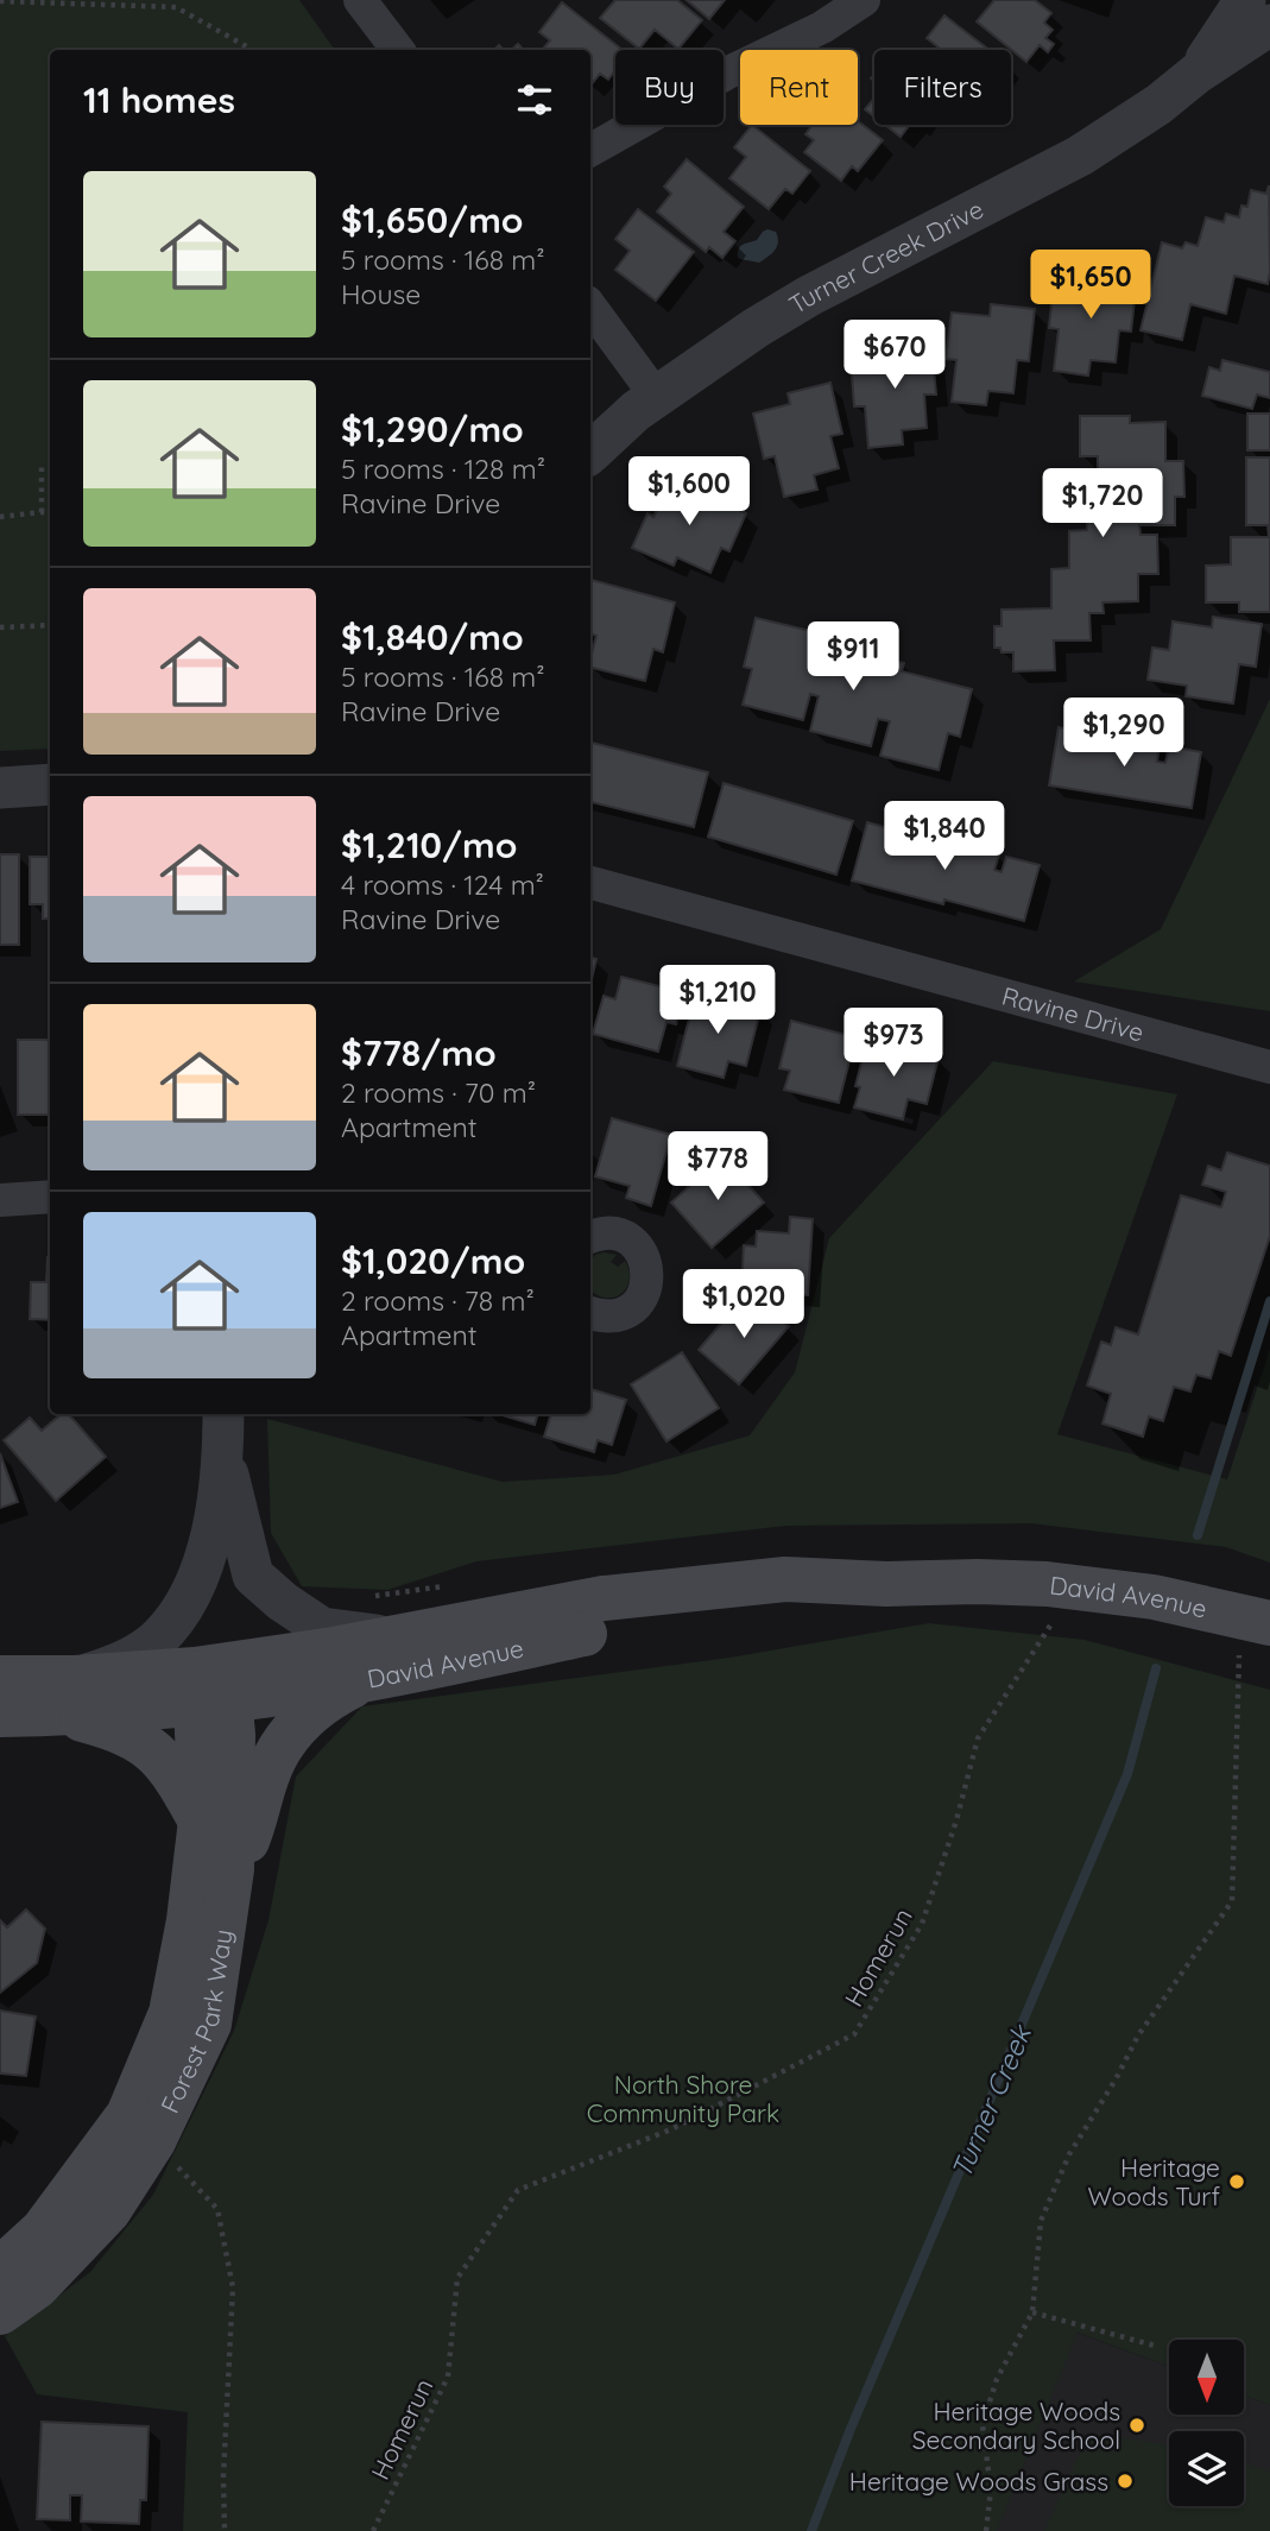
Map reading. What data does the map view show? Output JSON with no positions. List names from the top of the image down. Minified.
{"streets":{"main road":["David Avenue","Forest Park Way"],"street":["Turner Creek Drive","Ravine Drive"],"path":["Homerun"]},"crossings":[["David Avenue","Forest Park Way"]],"water":["Turner Creek"],"parks":["North Shore Community Park"],"places":["Heritage Woods Turf","Heritage Woods Secondary School","Heritage Woods Grass"],"north":"bottom","page":{"chip":["Buy","Rent","Filters"],"heading":"11 homes","list":[{"name":"$1,650/mo","note":"5 rooms · 168 m² · House"},{"name":"$1,290/mo","note":"5 rooms · 128 m² · Ravine Drive"},{"name":"$1,840/mo","note":"5 rooms · 168 m² · Ravine Drive"},{"name":"$1,210/mo","note":"4 rooms · 124 m² · Ravine Drive"},{"name":"$778/mo","note":"2 rooms · 70 m² · Apartment"},{"name":"$1,020/mo","note":"2 rooms · 78 m² · Apartment"}],"price":["$1,650","$670","$1,600","$1,720","$911","$1,290","$1,840","$1,210","$973","$778","$1,020"]}}
